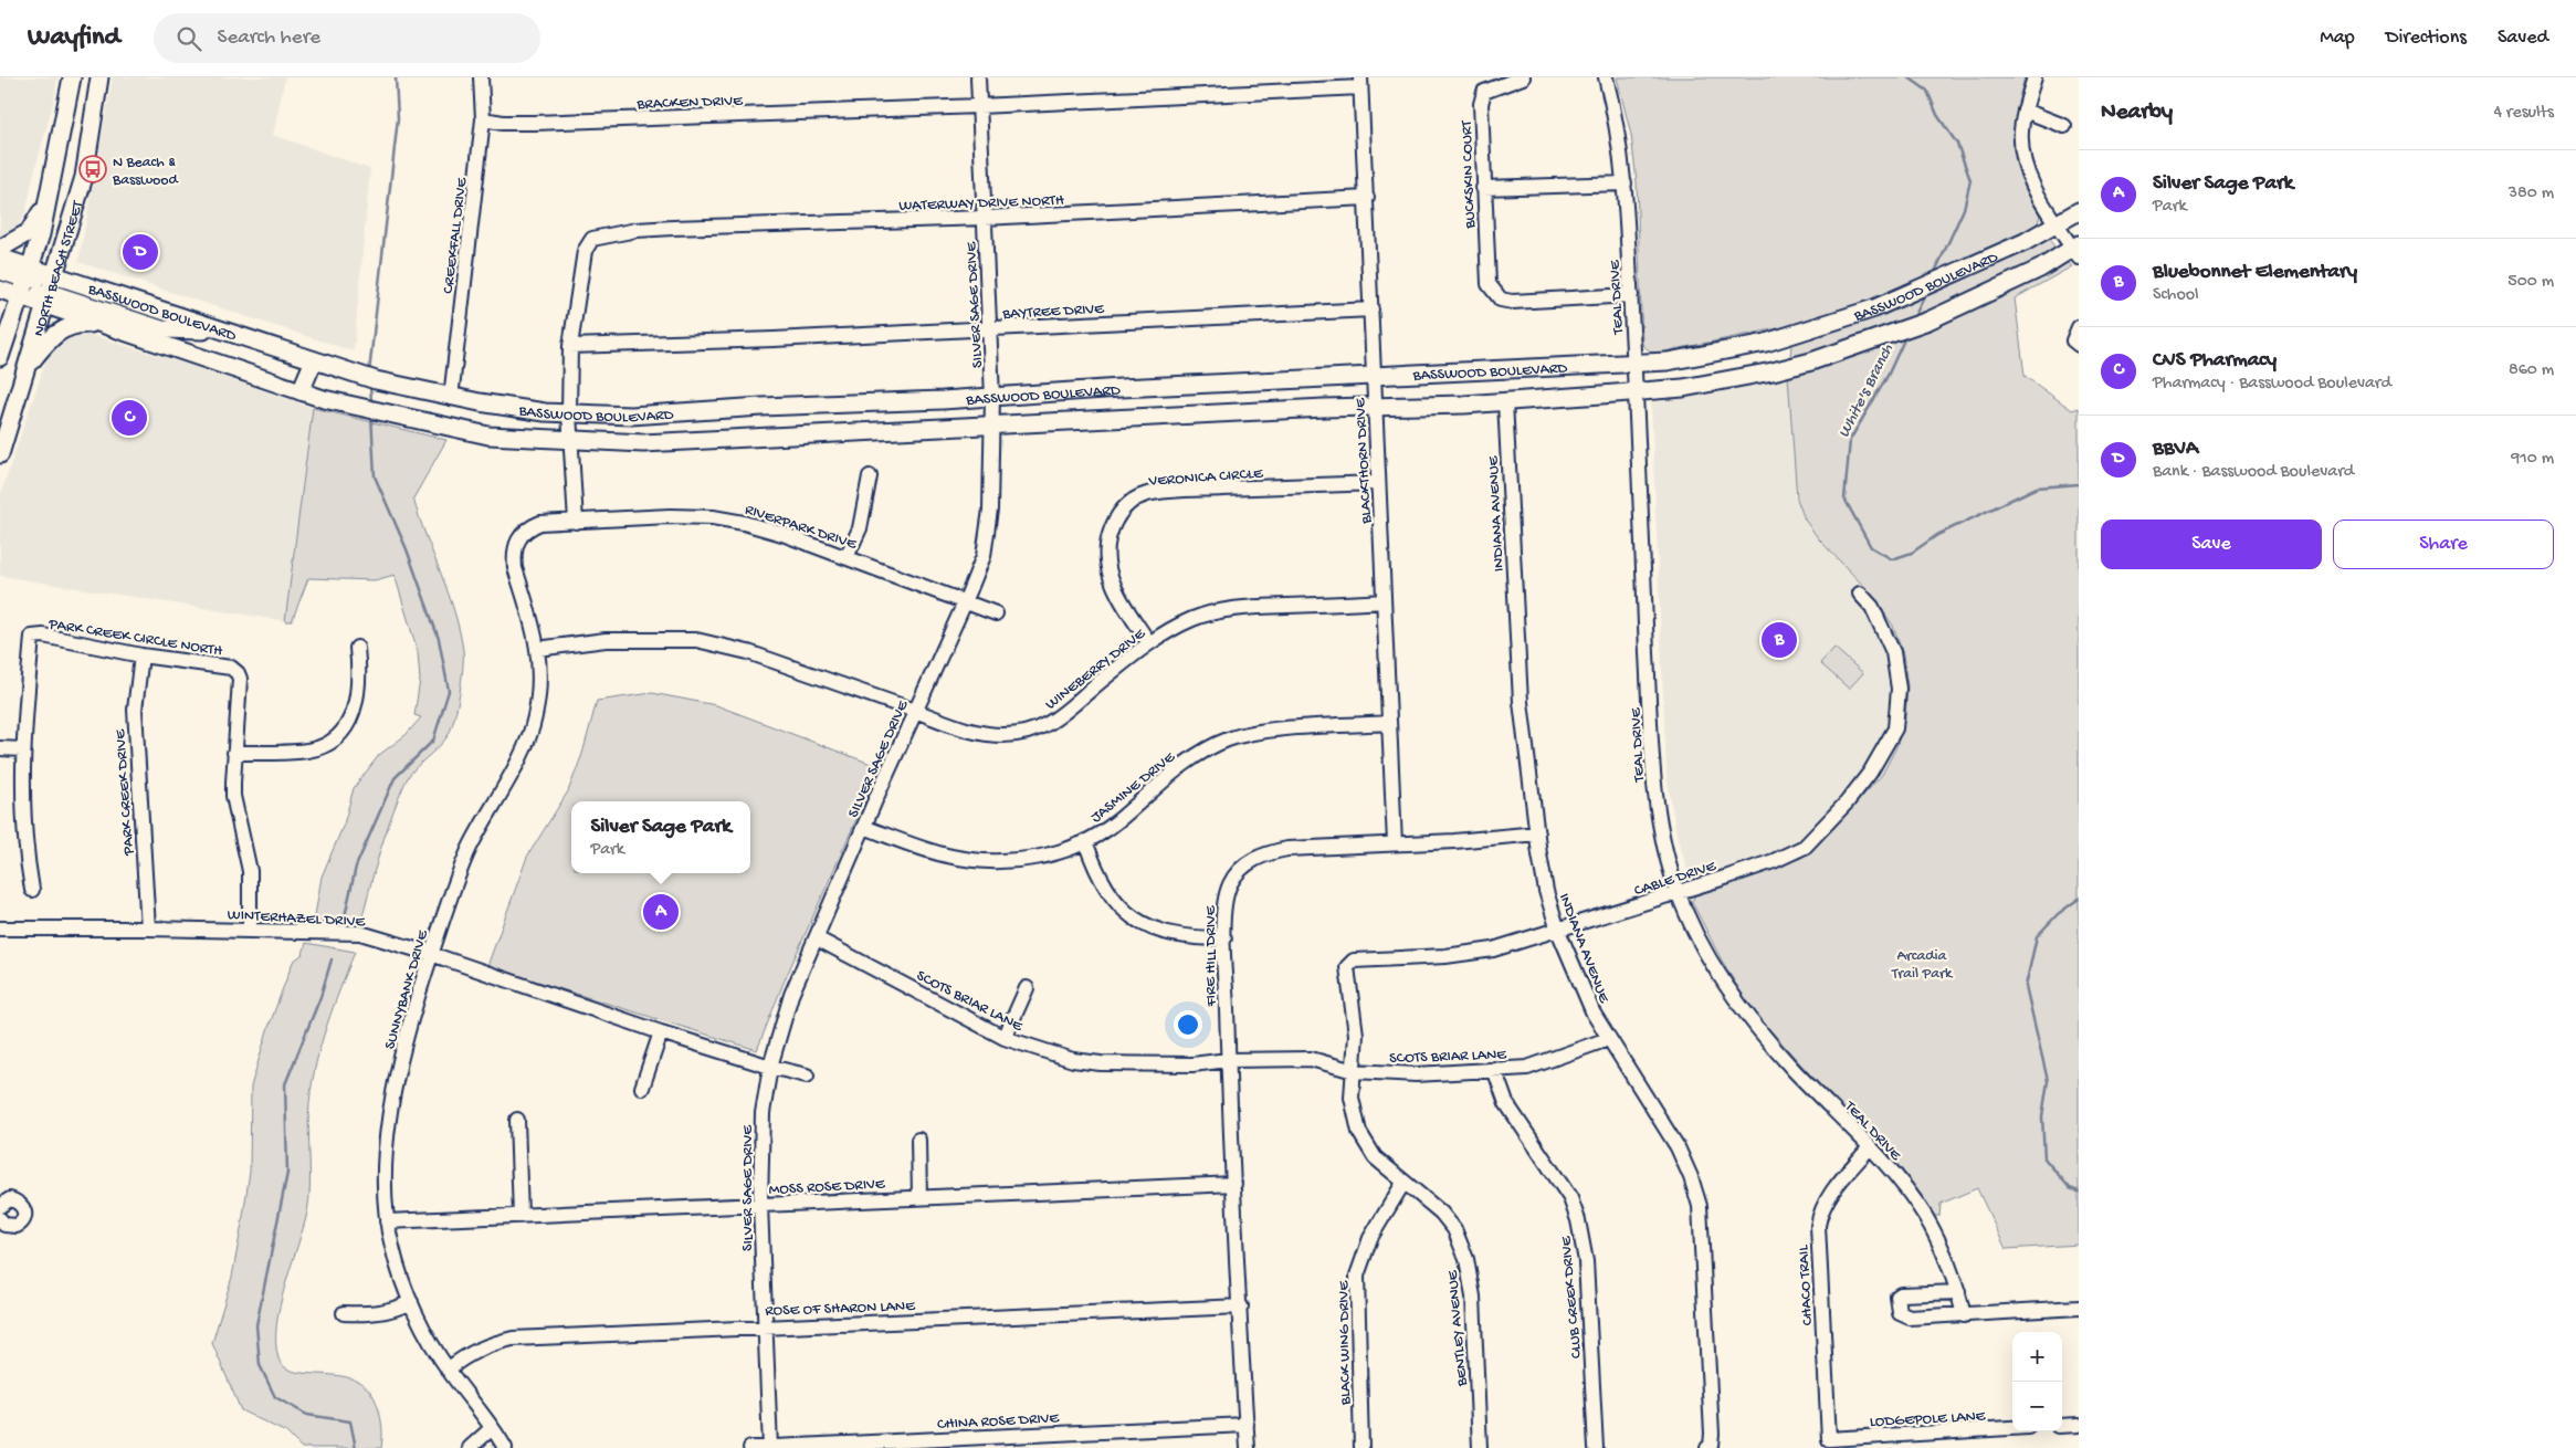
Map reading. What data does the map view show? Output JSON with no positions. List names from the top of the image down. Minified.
{"streets":{"main road":["NORTH BEACH STREET","BASSWOOD BOULEVARD"],"street":["BRACKEN DRIVE","BUCKSKIN COURT","WATERWAY DRIVE NORTH","CREEKFALL DRIVE","TEAL DRIVE","SILVER SAGE DRIVE","BAYTREE DRIVE","BLACKTHORN DRIVE","VERONICA CIRCLE","INDIANA AVENUE","RIVERPARK DRIVE","PARK CREEK CIRCLE NORTH","WINEBERRY DRIVE","JASMINE DRIVE","PARK CREEK DRIVE","CABLE DRIVE","WINTERHAZEL DRIVE","FIRE HILL DRIVE","SUNNYBANK DRIVE","SCOTS BRIAR LANE","MOSS ROSE DRIVE","CHACO TRAIL","CLUB CREEK DRIVE","ROSE OF SHARON LANE","BENTLEY AVENUE","BLACK WING DRIVE","LODGEPOLE LANE","CHINA ROSE DRIVE"]},"crossings":[["BRACKEN DRIVE","CREEKFALL DRIVE"],["BRACKEN DRIVE","SILVER SAGE DRIVE"],["BRACKEN DRIVE","BLACKTHORN DRIVE"],["BUCKSKIN COURT","TEAL DRIVE"],["WATERWAY DRIVE NORTH","SILVER SAGE DRIVE"],["WATERWAY DRIVE NORTH","BAYTREE DRIVE"],["WATERWAY DRIVE NORTH","BLACKTHORN DRIVE"],["CREEKFALL DRIVE","BASSWOOD BOULEVARD"],["NORTH BEACH STREET","BASSWOOD BOULEVARD"],["BASSWOOD BOULEVARD","TEAL DRIVE"],["BASSWOOD BOULEVARD","SILVER SAGE DRIVE"],["BASSWOOD BOULEVARD","BLACKTHORN DRIVE"],["BASSWOOD BOULEVARD","INDIANA AVENUE"],["TEAL DRIVE","CABLE DRIVE"],["TEAL DRIVE","CHACO TRAIL"],["SILVER SAGE DRIVE","BAYTREE DRIVE"],["SILVER SAGE DRIVE","RIVERPARK DRIVE"],["SILVER SAGE DRIVE","WINEBERRY DRIVE"],["SILVER SAGE DRIVE","JASMINE DRIVE"],["SILVER SAGE DRIVE","WINTERHAZEL DRIVE"],["SILVER SAGE DRIVE","SCOTS BRIAR LANE"],["SILVER SAGE DRIVE","MOSS ROSE DRIVE"],["SILVER SAGE DRIVE","ROSE OF SHARON LANE"],["SILVER SAGE DRIVE","CHINA ROSE DRIVE"],["BAYTREE DRIVE","BLACKTHORN DRIVE"],["BLACKTHORN DRIVE","VERONICA CIRCLE"],["BLACKTHORN DRIVE","WINEBERRY DRIVE"],["BLACKTHORN DRIVE","JASMINE DRIVE"],["BLACKTHORN DRIVE","FIRE HILL DRIVE"],["VERONICA CIRCLE","WINEBERRY DRIVE"],["INDIANA AVENUE","CABLE DRIVE"],["INDIANA AVENUE","FIRE HILL DRIVE"],["INDIANA AVENUE","SCOTS BRIAR LANE"],["RIVERPARK DRIVE","SUNNYBANK DRIVE"],["PARK CREEK CIRCLE NORTH","PARK CREEK DRIVE"],["WINEBERRY DRIVE","SUNNYBANK DRIVE"],["PARK CREEK DRIVE","WINTERHAZEL DRIVE"],["CABLE DRIVE","BENTLEY AVENUE"],["WINTERHAZEL DRIVE","SUNNYBANK DRIVE"],["FIRE HILL DRIVE","SCOTS BRIAR LANE"],["FIRE HILL DRIVE","MOSS ROSE DRIVE"],["FIRE HILL DRIVE","ROSE OF SHARON LANE"],["FIRE HILL DRIVE","CHINA ROSE DRIVE"],["SUNNYBANK DRIVE","MOSS ROSE DRIVE"],["SUNNYBANK DRIVE","ROSE OF SHARON LANE"],["SCOTS BRIAR LANE","CLUB CREEK DRIVE"],["SCOTS BRIAR LANE","BENTLEY AVENUE"],["CHACO TRAIL","LODGEPOLE LANE"],["BENTLEY AVENUE","BLACK WING DRIVE"]],"water":["White's Branch"],"parks":["Arcadia Trail Park"],"places":{"bus stop":["N Beach & Basswood"]},"page":{"header":"Wayfind","search":"Search here","nav":["Map","Directions","Saved"],"heading":["Nearby","4 results"],"list":[{"mark":"A","name":"Silver Sage Park","note":"Park","value":"380 m"},{"mark":"B","name":"Bluebonnet Elementary","note":"School","value":"500 m"},{"mark":"C","name":"CVS Pharmacy","note":"Pharmacy · Basswood Boulevard","value":"860 m"},{"mark":"D","name":"BBVA","note":"Bank · Basswood Boulevard","value":"910 m"}],"pins":["D","C","B","A"],"buttons":["Save","Share"],"popup":["Silver Sage Park","Park"],"map_buttons":["+","−"]}}
